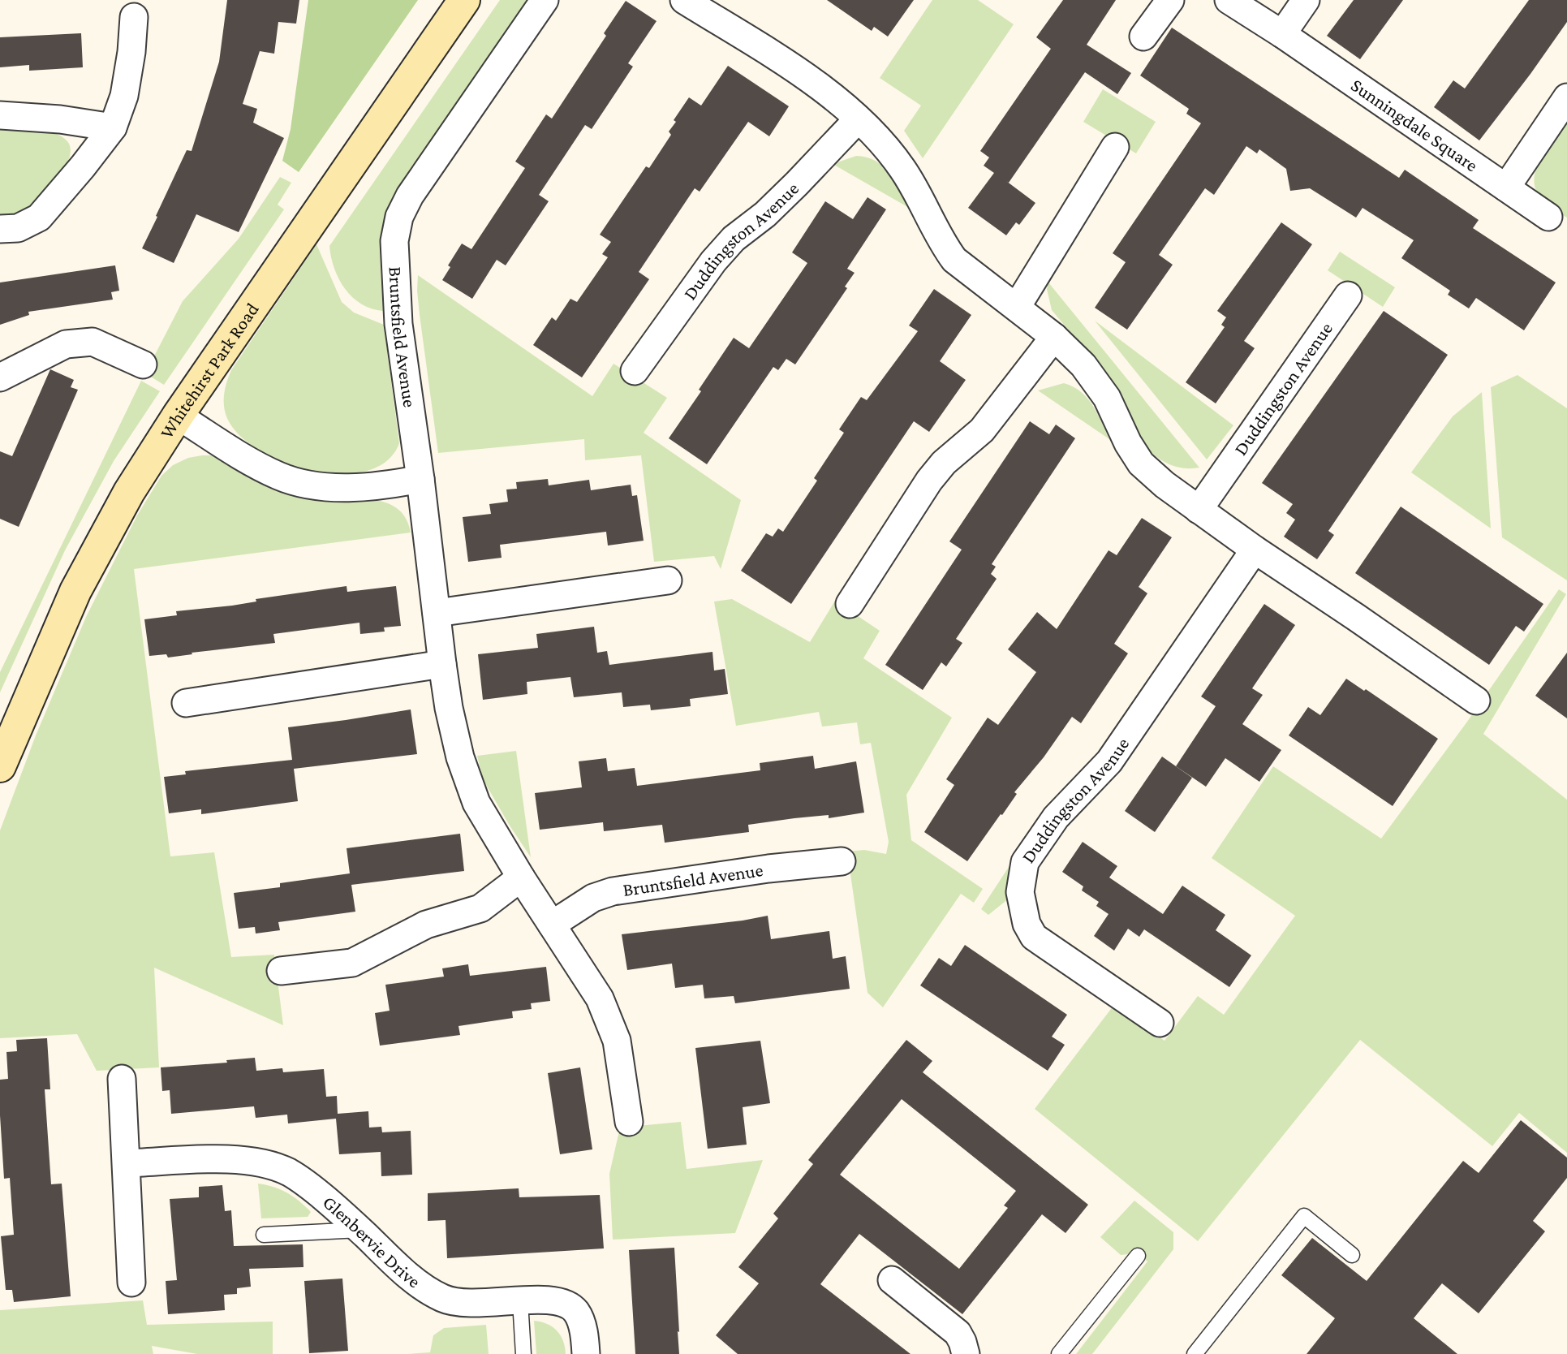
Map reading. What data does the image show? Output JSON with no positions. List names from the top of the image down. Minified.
{"streets":{"street":["Sunningdale Square","Duddingston Avenue","Bruntsfield Avenue","Whitehirst Park Road","Glenbervie Drive"]}}
